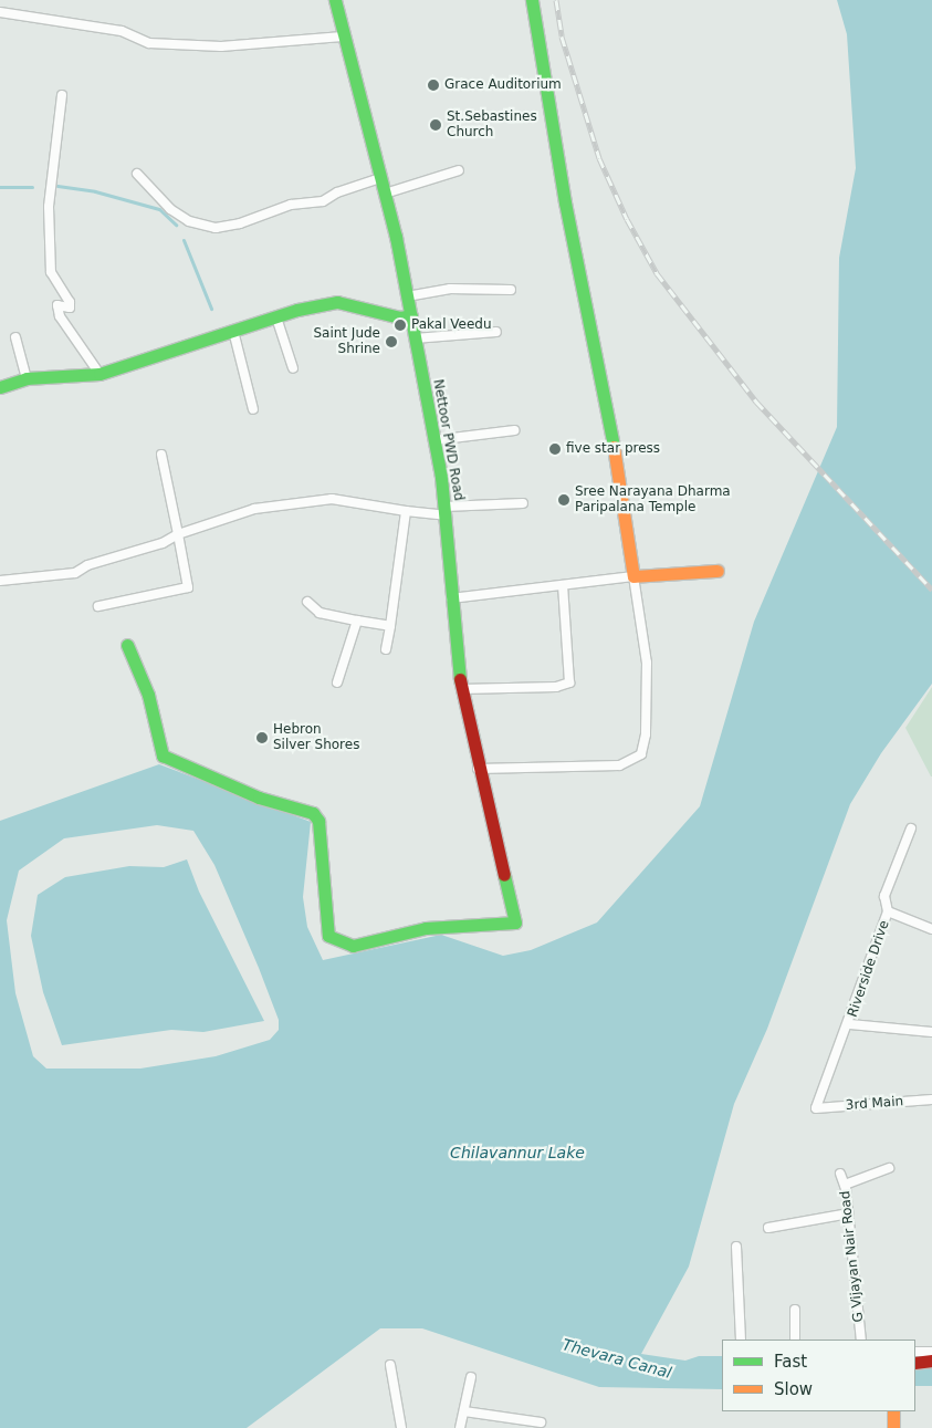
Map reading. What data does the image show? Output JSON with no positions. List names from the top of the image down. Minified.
{"streets":{"street":["Nettoor PWD Road","Riverside Drive","3rd Main","G Vijayan Nair Road"]},"crossings":[["Riverside Drive","3rd Main"]],"water":["Chilavannur Lake","Thevara Canal"],"places":["Grace Auditorium","St.Sebastines Church","Pakal Veedu","Saint Jude Shrine","five star press","Sree Narayana Dharma Paripalana Temple","Hebron Silver Shores"],"legend":["Fast","Slow"]}
